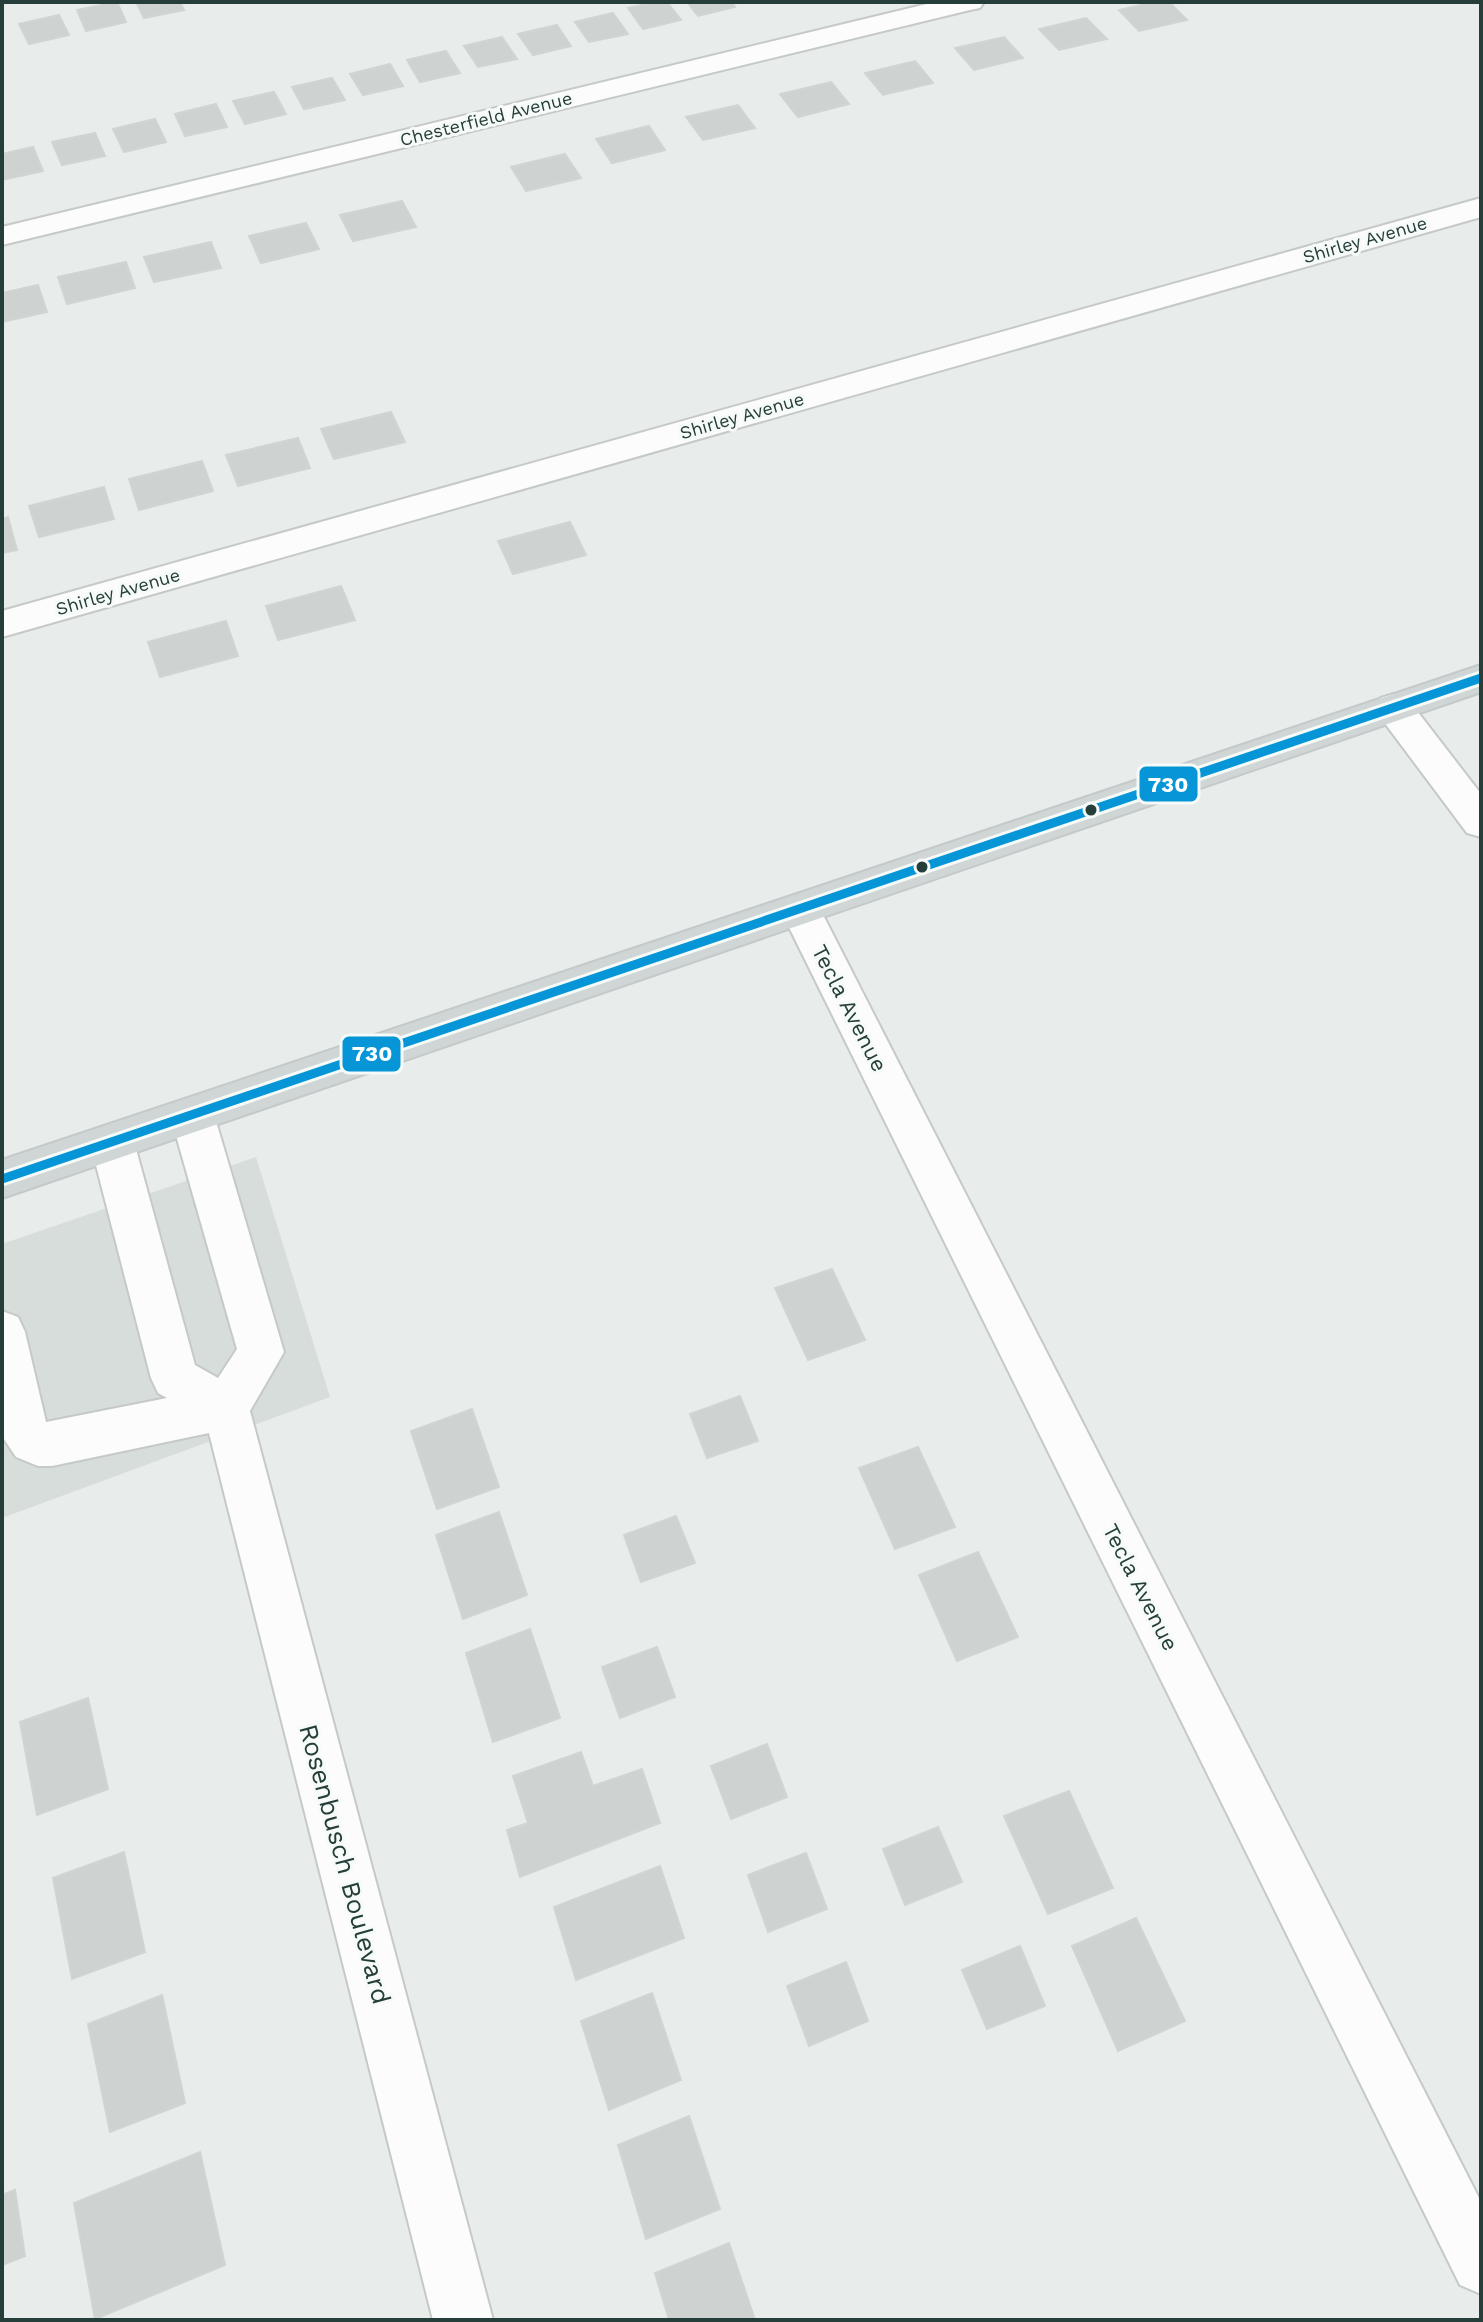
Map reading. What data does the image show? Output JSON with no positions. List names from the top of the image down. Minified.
{"streets":{"street":["Chesterfield Avenue","Shirley Avenue","Tecla Avenue","Rosenbusch Boulevard"]},"lines":["transit line 730"]}
